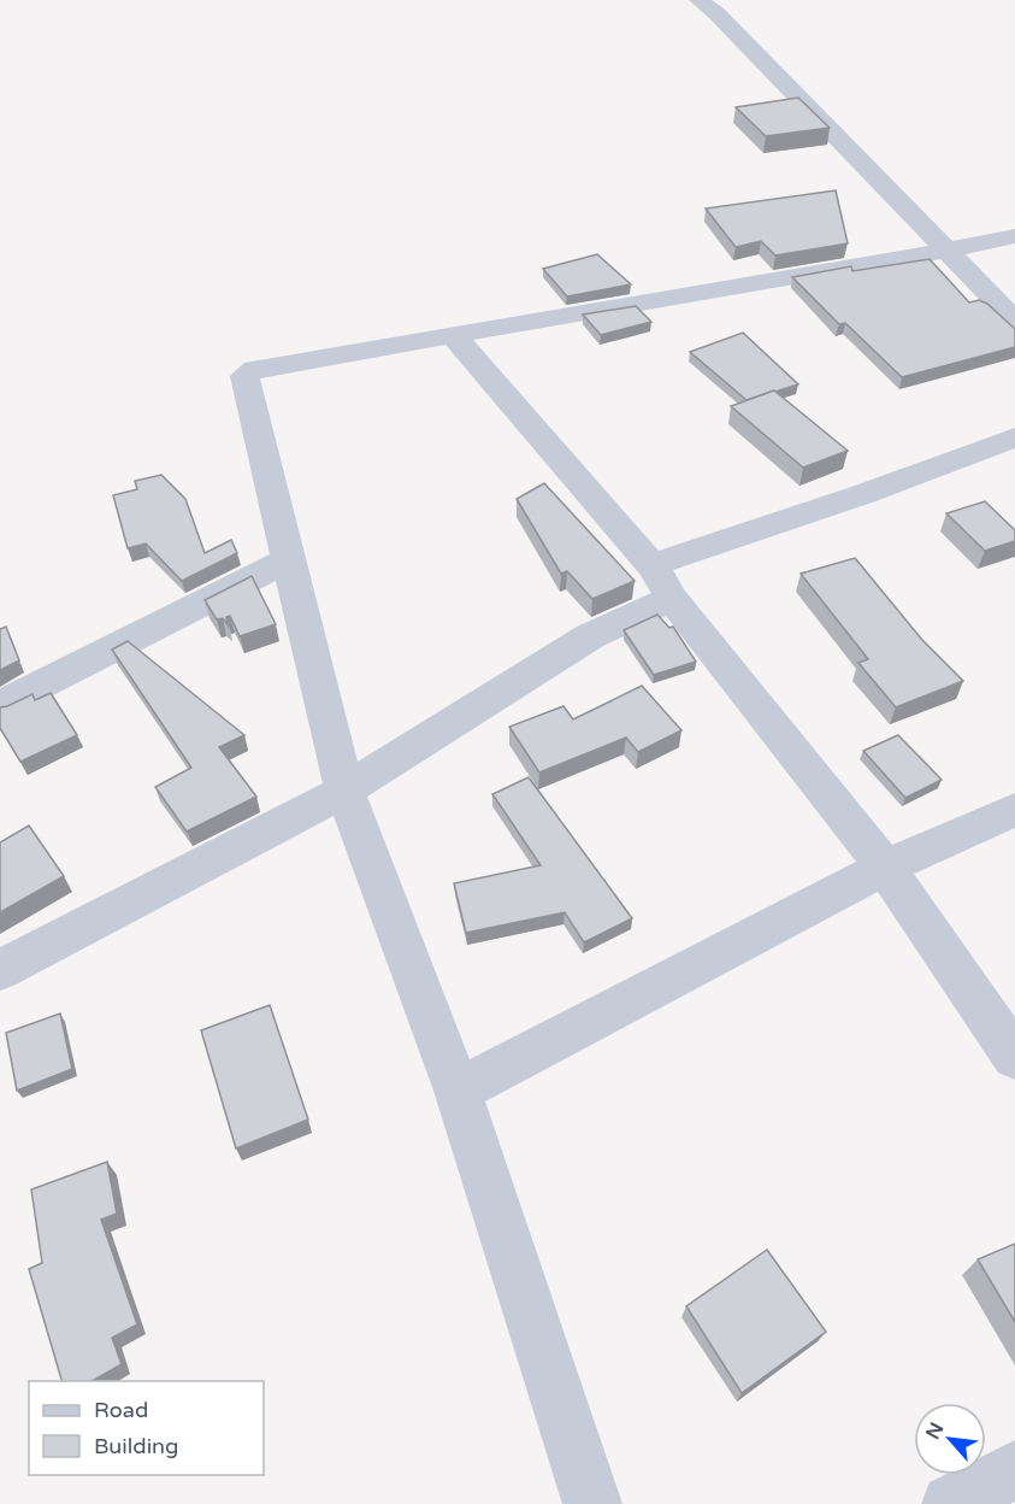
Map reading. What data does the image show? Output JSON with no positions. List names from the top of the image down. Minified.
{"legend":["Road","Building"],"north":"top left"}
